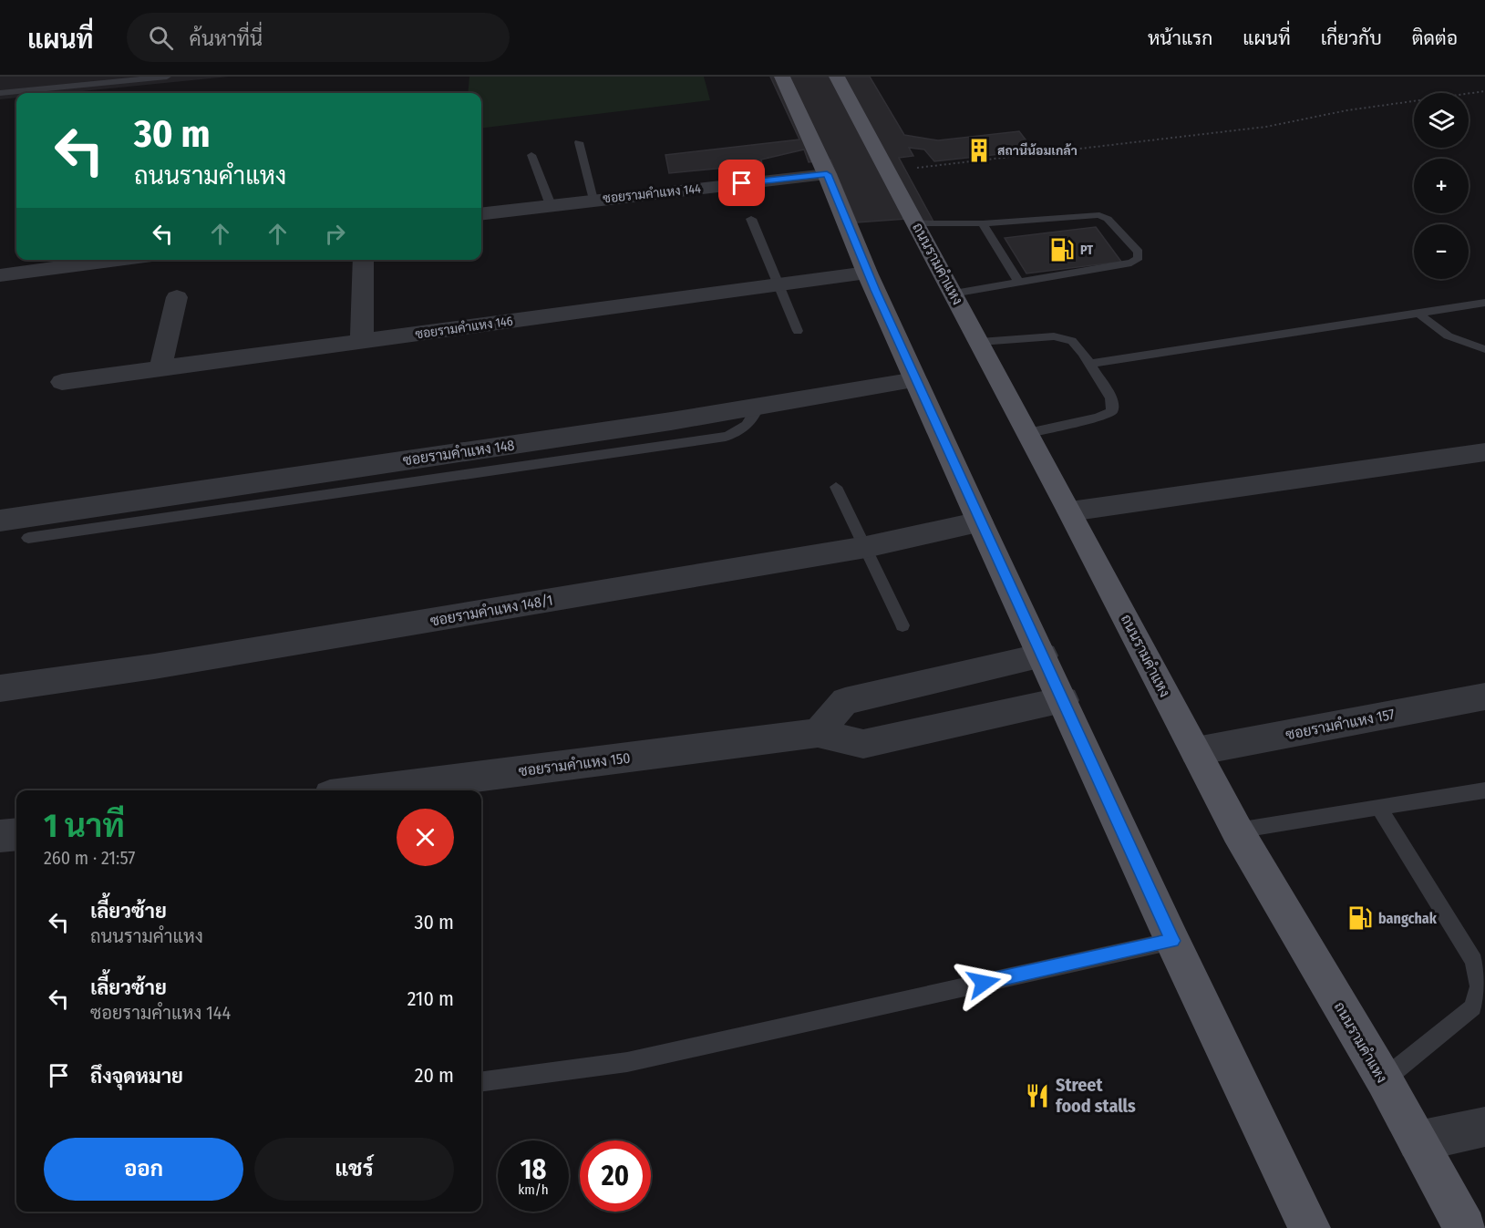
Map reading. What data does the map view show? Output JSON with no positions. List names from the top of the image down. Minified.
{"streets":{"main road":["ถนนรามคำแหง"],"street":["ซอยรามคำแหง 144","ซอยรามคำแหง 146","ซอยรามคำแหง 148","ซอยรามคำแหง 148/1","ซอยรามคำแหง 157","ซอยรามคำแหง 150"]},"crossings":[["ถนนรามคำแหง","ซอยรามคำแหง 157"]],"places":{"building":["สถานีน้อมเกล้า"],"fuel station":["PT","bangchak"],"restaurant":["Street food stalls"]},"page":{"header":"แผนที่","search":"ค้นหาที่นี่","nav":["หน้าแรก","แผนที่","เกี่ยวกับ","ติดต่อ"],"map_buttons":["+","−"],"turn":["30 m","ถนนรามคำแหง"],"heading":["1 นาที","260 m · 21:57"],"list":[{"name":"เลี้ยวซ้าย","note":"ถนนรามคำแหง","value":"30 m"},{"name":"เลี้ยวซ้าย","note":"ซอยรามคำแหง 144","value":"210 m"},{"name":"ถึงจุดหมาย","value":"20 m"}],"buttons":["ออก","แชร์"],"speed":"18 km/h","limit":"20"}}
